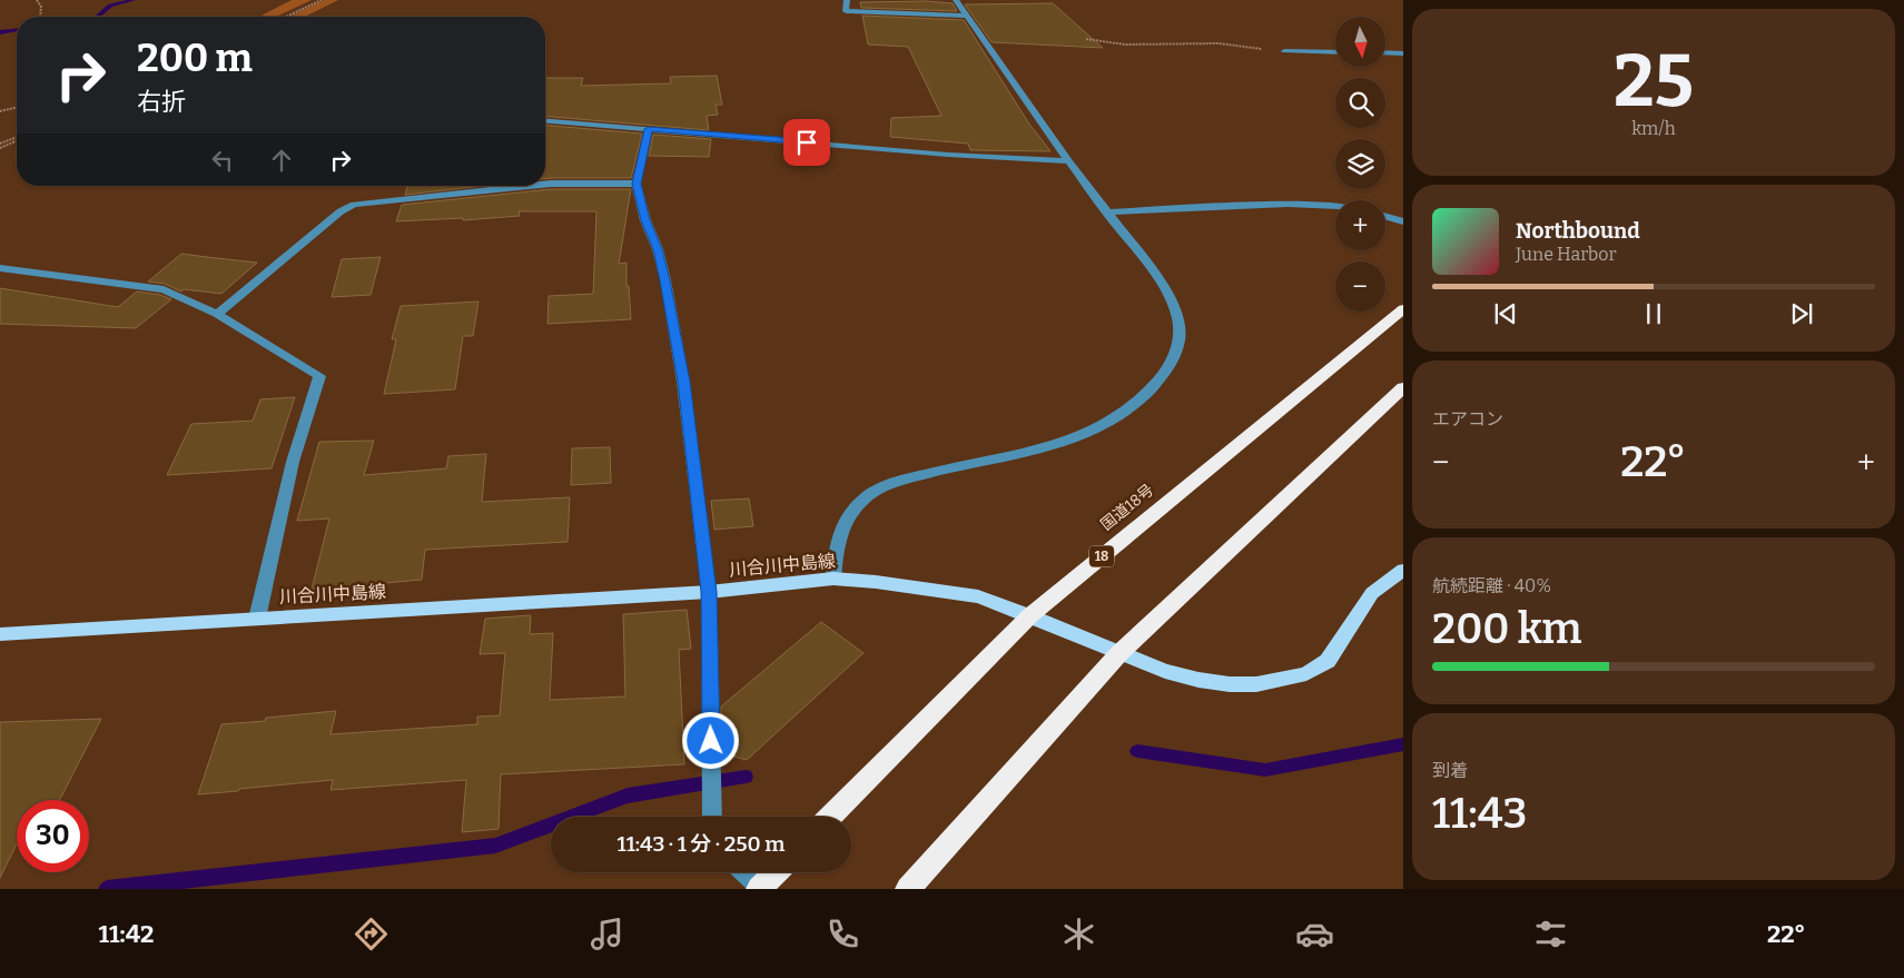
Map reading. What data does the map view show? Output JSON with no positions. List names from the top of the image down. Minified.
{"streets":{"highway":["国道18号","18"],"main road":["川合川中島線"]},"crossings":[["国道18号","川合川中島線"]],"north":"bottom","page":{"tile":[["25","km/h"],"エアコン",["航続距離 · 40%","200 km"],["到着","11:43"]],"map_buttons":["+","−"],"turn":["200 m","右折"],"song":["Northbound","June Harbor"],"heat":["−","22°","+"],"limit":"30","trip":"11:43 · 1 分 · 250 m","tabs":["11:42","22°"]}}
